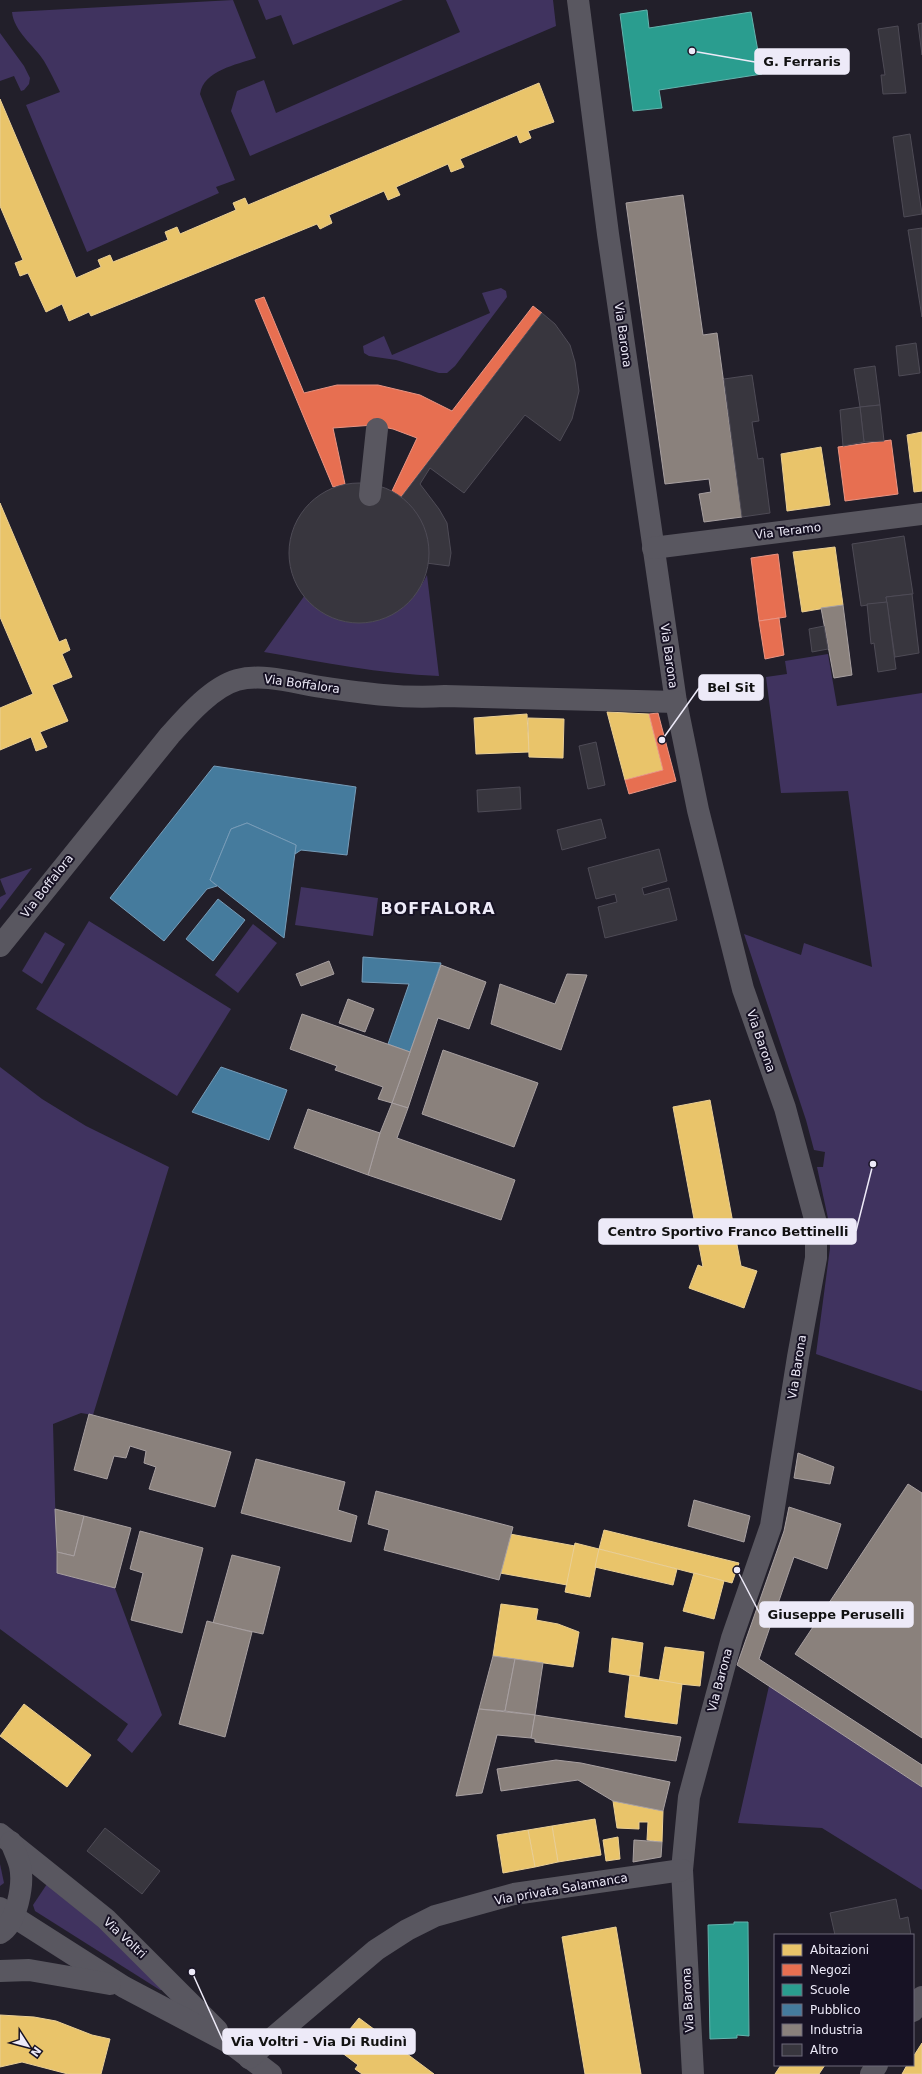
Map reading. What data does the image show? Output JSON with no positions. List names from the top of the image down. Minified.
{"streets":{"street":["Via Barona","Via Teramo","Via Boffalora","Via privata Salamanca","Via Voltri"]},"crossings":[["Via Barona","Via Teramo"],["Via Barona","Via Boffalora"],["Via Barona","Via privata Salamanca"],["Via privata Salamanca","Via Voltri"]],"districts":["BOFFALORA"],"places":["G. Ferraris","Bel Sit","Centro Sportivo Franco Bettinelli","Giuseppe Peruselli","Via Voltri - Via Di Rudinì"],"legend":["Abitazioni","Negozi","Scuole","Pubblico","Industria","Altro"],"north":"bottom right"}
